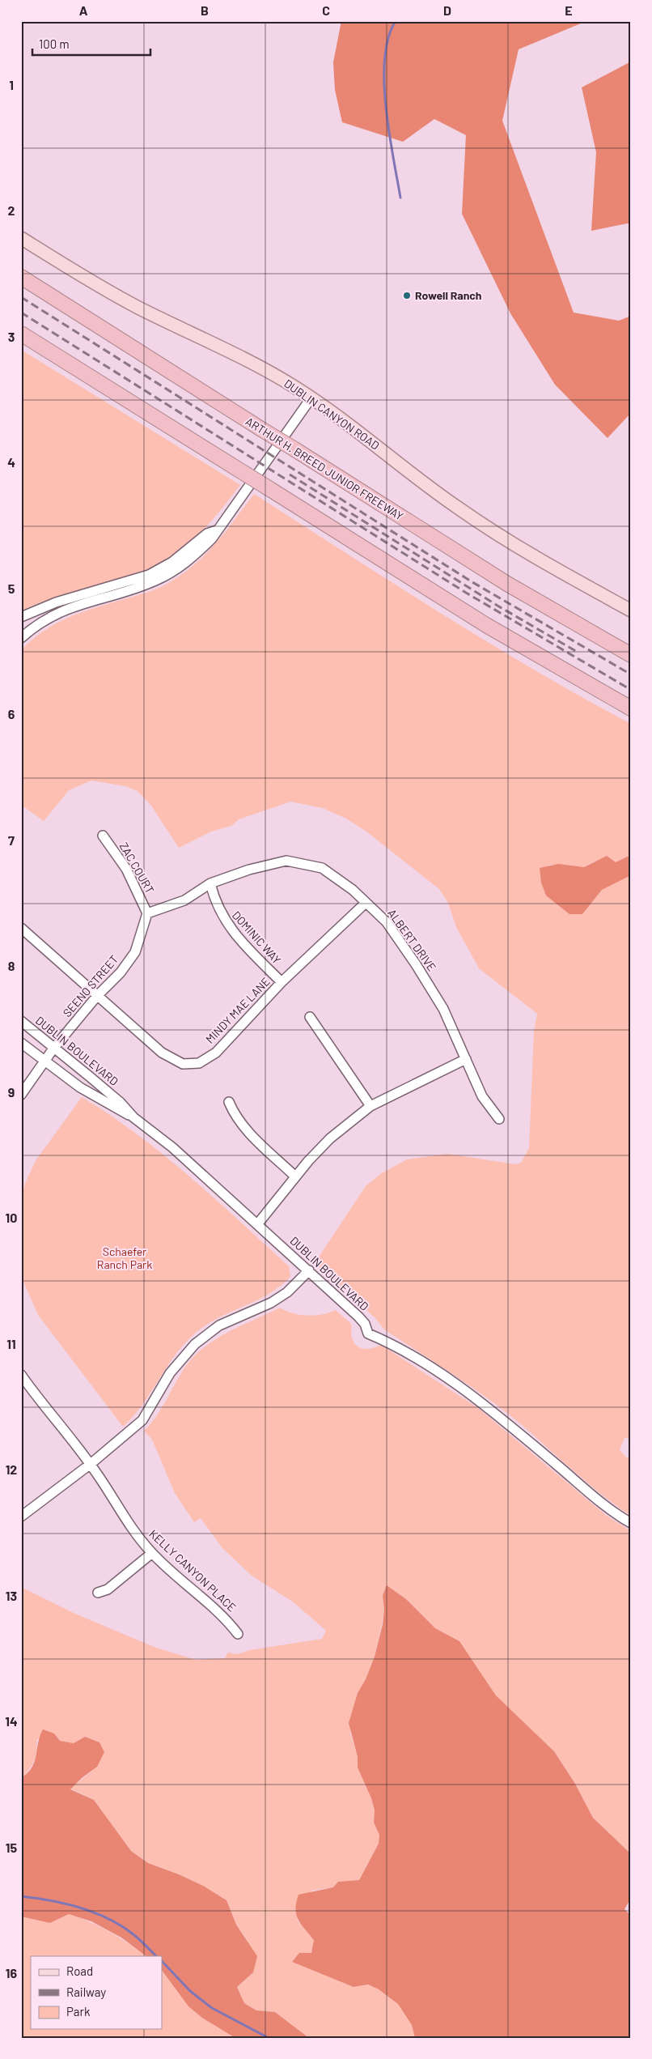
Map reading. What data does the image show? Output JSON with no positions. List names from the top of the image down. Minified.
{"streets":{"highway":["ARTHUR H. BREED JUNIOR FREEWAY"],"main road":["DUBLIN CANYON ROAD"],"street":["ZAC COURT","DOMINIC WAY","ALBERT DRIVE","SEENO STREET","MINDY MAE LANE","DUBLIN BOULEVARD","KELLY CANYON PLACE"]},"crossings":[["ZAC COURT","ALBERT DRIVE"],["ZAC COURT","SEENO STREET"],["DOMINIC WAY","ALBERT DRIVE"],["DOMINIC WAY","MINDY MAE LANE"],["ALBERT DRIVE","SEENO STREET"],["ALBERT DRIVE","MINDY MAE LANE"],["SEENO STREET","MINDY MAE LANE"],["SEENO STREET","DUBLIN BOULEVARD"]],"parks":["Schaefer Ranch Park"],"places":["Rowell Ranch"],"legend":["Road","Railway","Park"],"scale_bar":"100 m","grid":{"columns":["A","B","C","D","E"],"rows":["1","2","3","4","5","6","7","8","9","10","11","12","13","14","15","16"]}}
